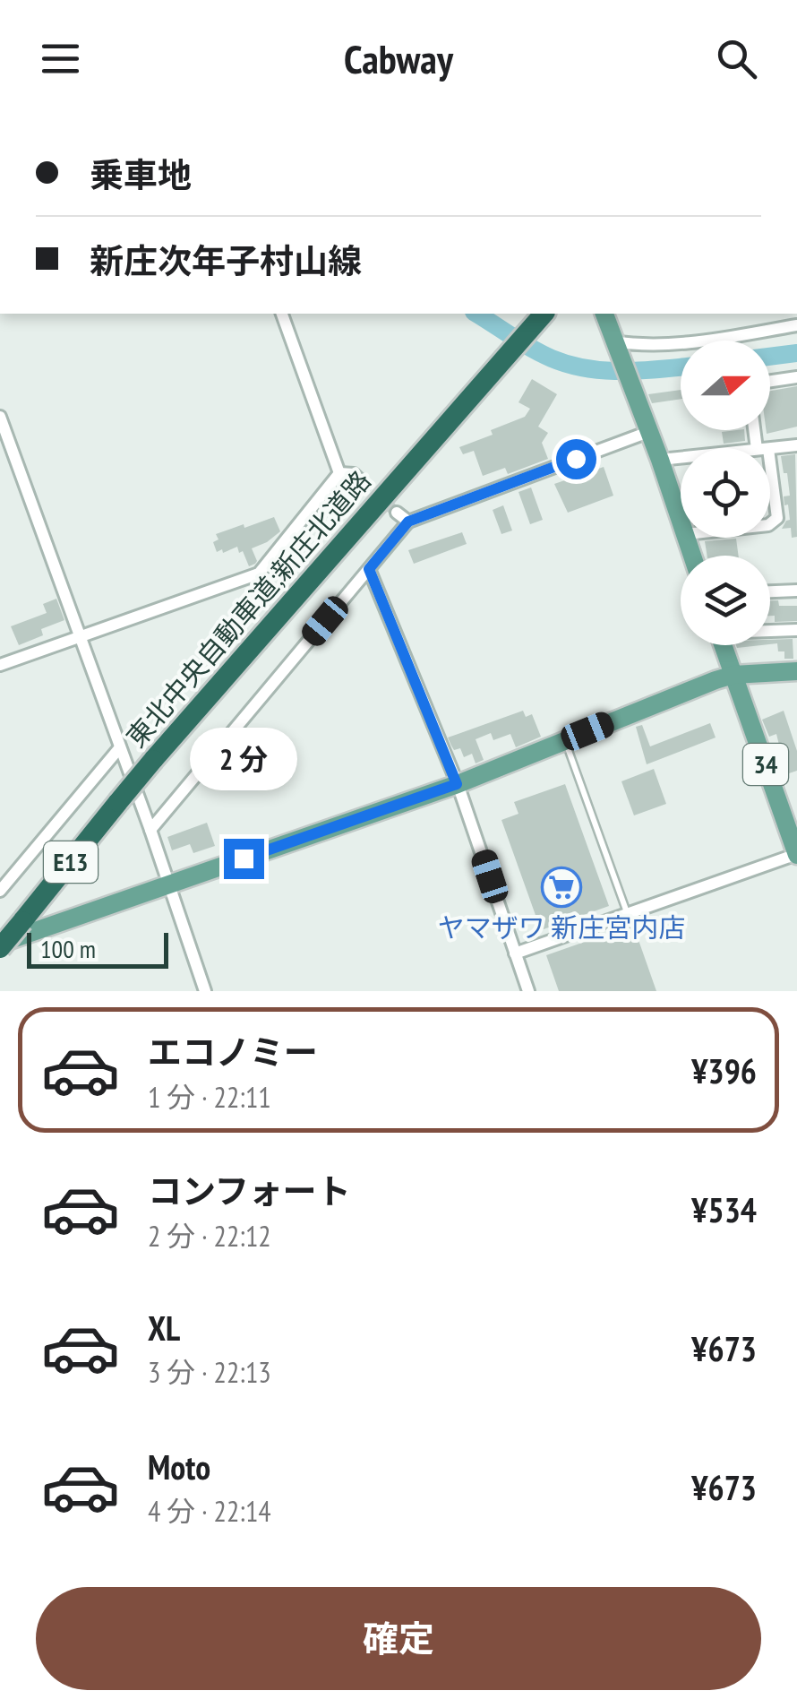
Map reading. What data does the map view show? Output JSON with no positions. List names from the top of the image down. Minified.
{"streets":{"highway":["東北中央自動車道;新庄北道路","E13"],"main road":["34"]},"places":{"supermarket":["ヤマザワ 新庄宮内店"]},"scale_bar":"100 m","north":"right","page":{"header":"Cabway","banner":["乗車地","新庄次年子村山線"],"bubble":"2 分","scale":"100 m","list":[{"name":"エコノミー","note":"1 分 · 22:11","value":"¥396"},{"name":"コンフォート","note":"2 分 · 22:12","value":"¥534"},{"name":"XL","note":"3 分 · 22:13","value":"¥673"},{"name":"Moto","note":"4 分 · 22:14","value":"¥673"}],"buttons":"確定"}}
